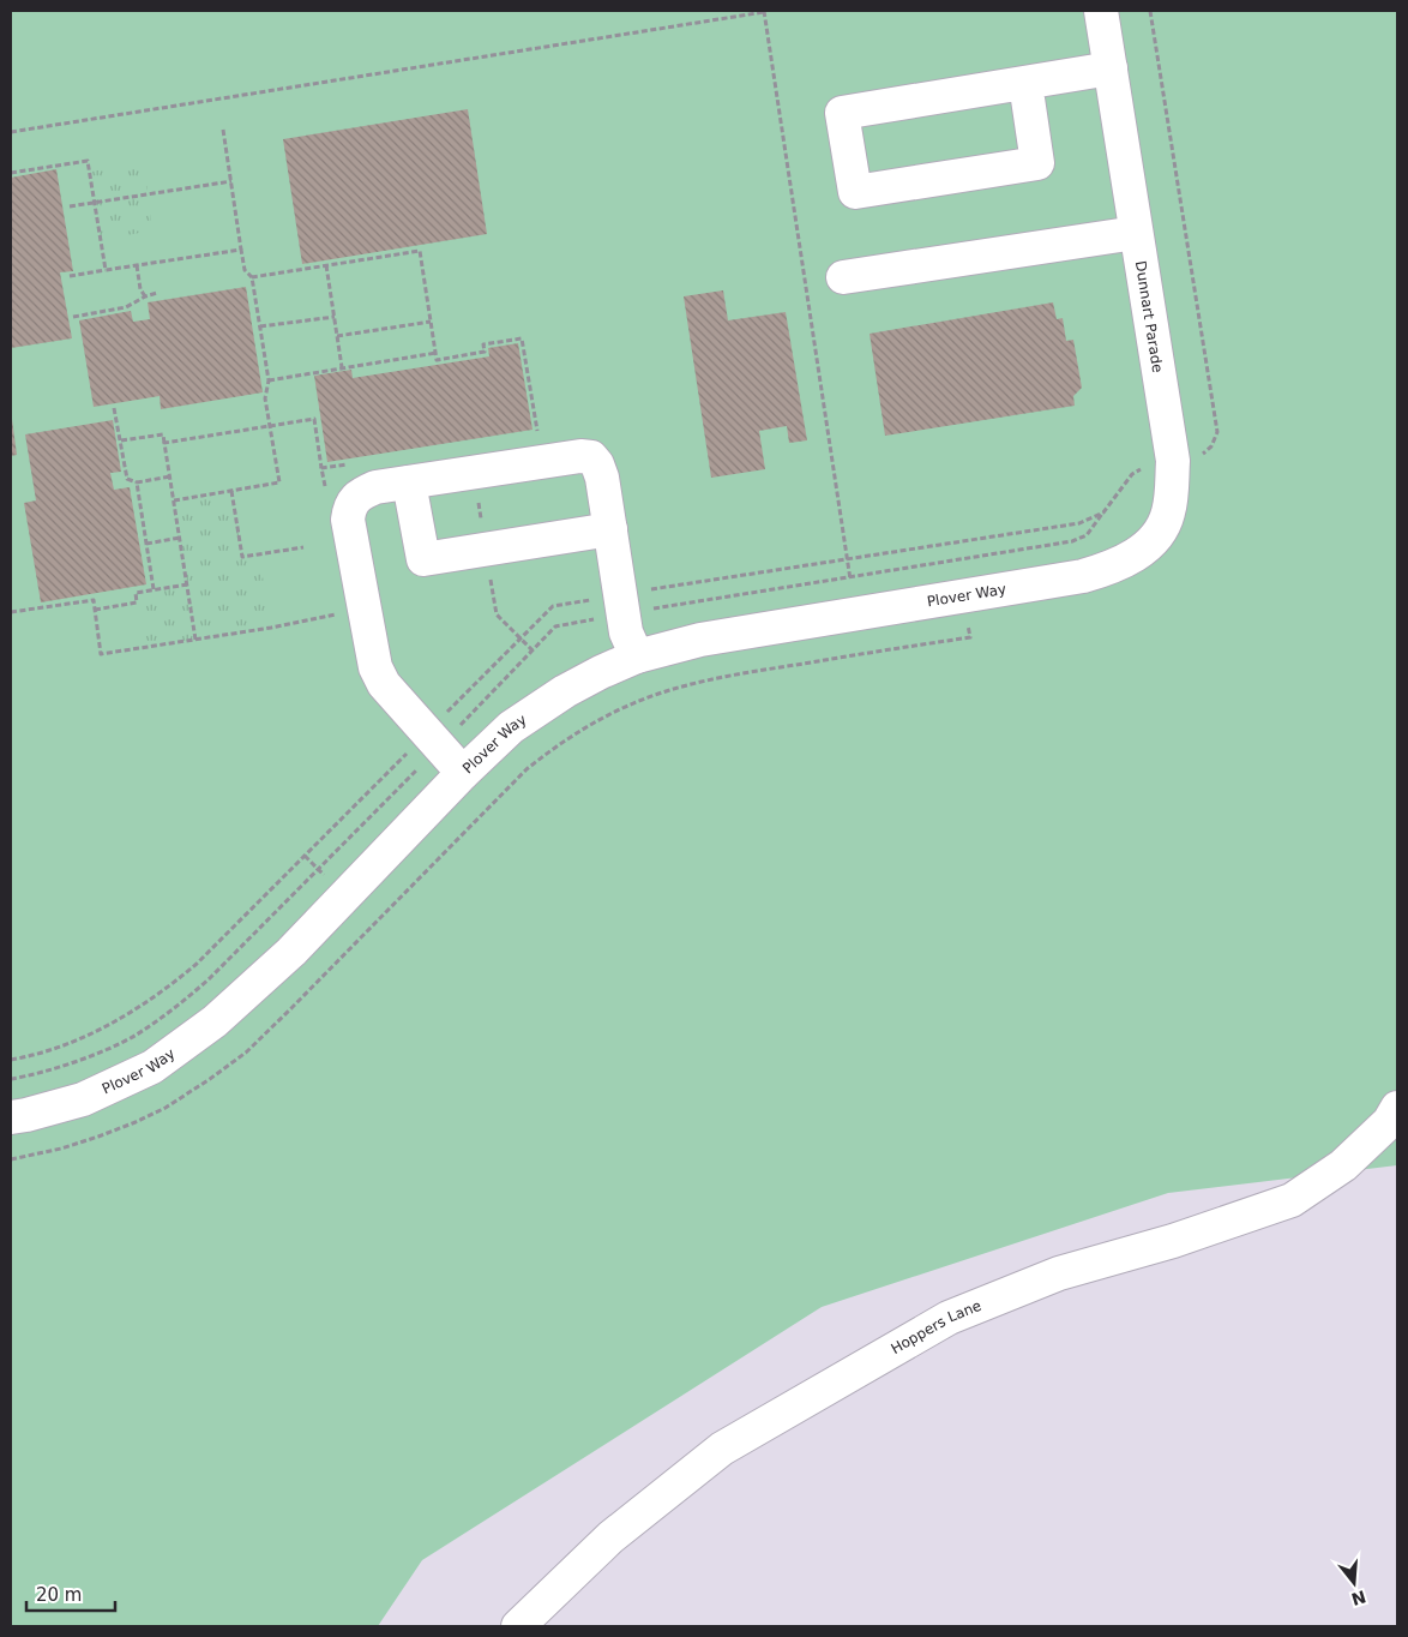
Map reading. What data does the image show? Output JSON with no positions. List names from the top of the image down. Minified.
{"streets":{"street":["Dunnart Parade","Plover Way","Hoppers Lane"]},"crossings":[["Dunnart Parade","Plover Way"]],"scale_bar":"20 m","north":"bottom"}
